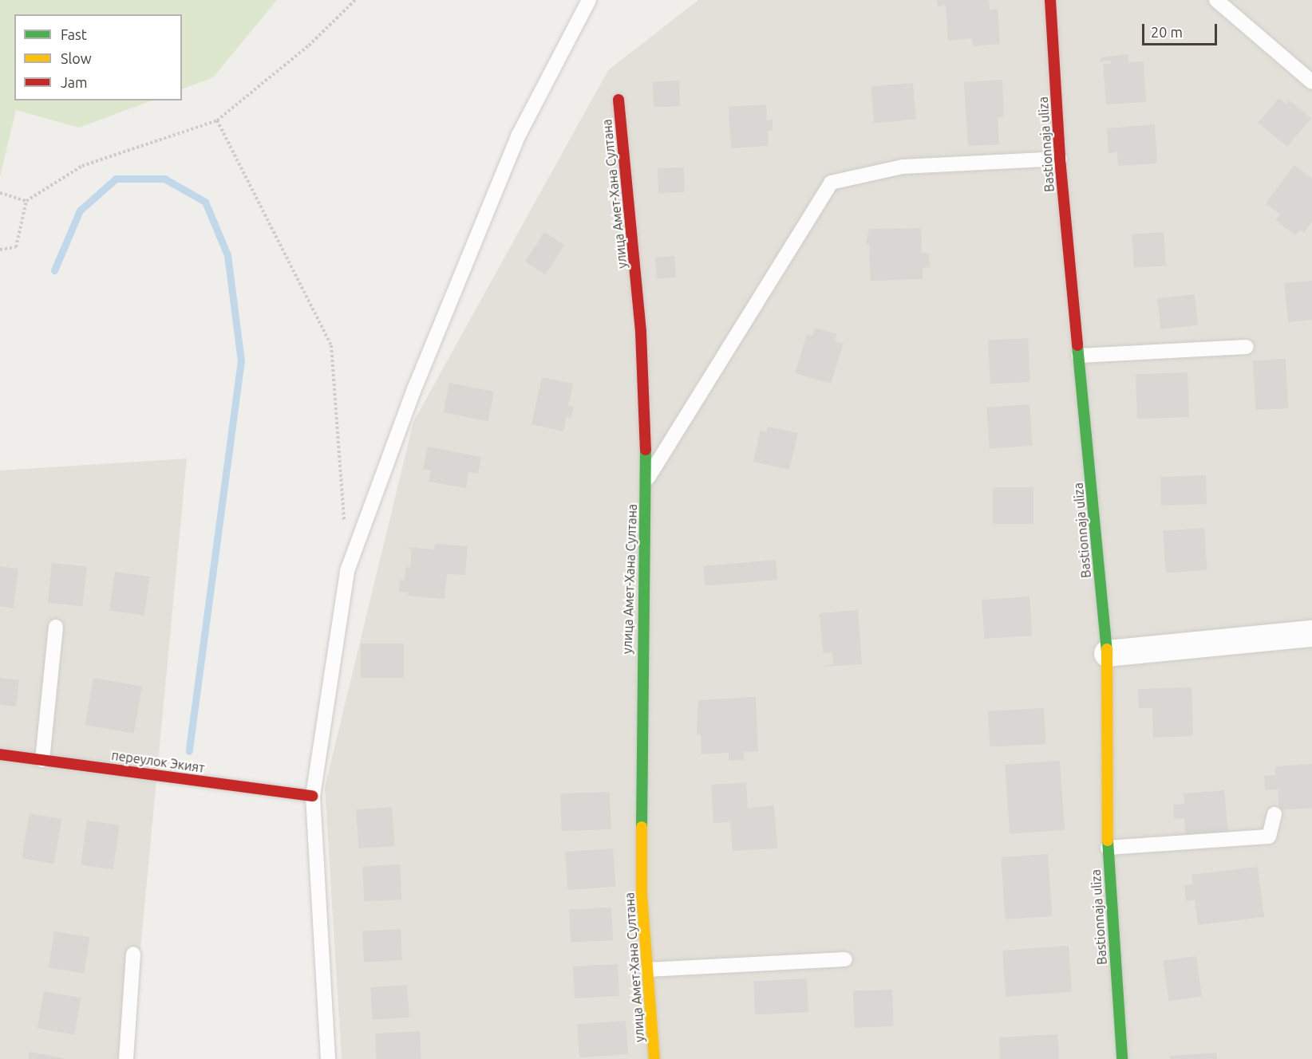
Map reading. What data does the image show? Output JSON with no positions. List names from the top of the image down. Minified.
{"streets":{"street":["Bastionnaja uliza","улица Амет-Хана Султана","переулок Экият"]},"legend":["Fast","Slow","Jam"],"scale_bar":"20 m"}
